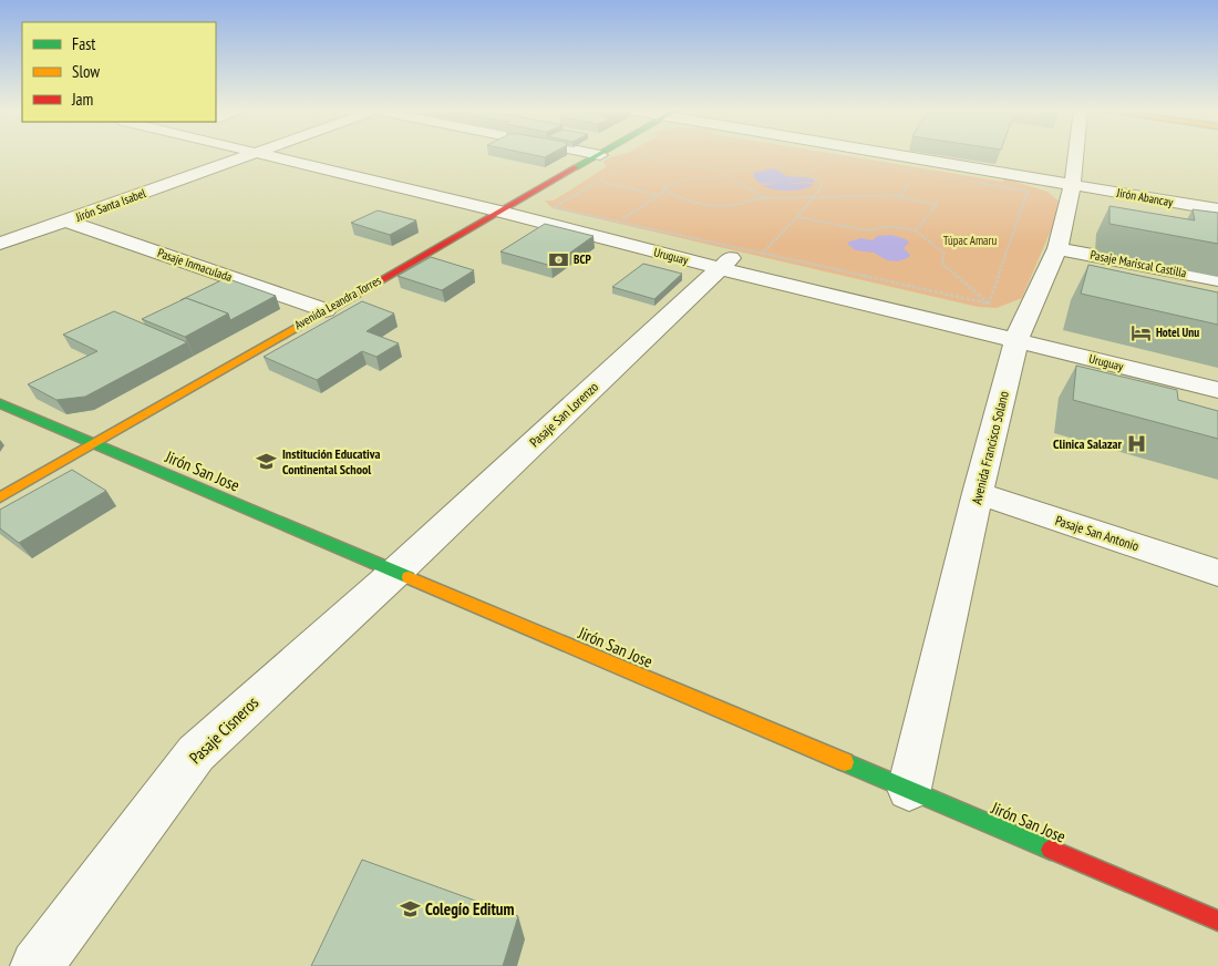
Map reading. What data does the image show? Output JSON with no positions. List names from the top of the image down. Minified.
{"streets":{"main road":["Avenida Leandra Torres","Jirón San Jose"],"street":["Jirón Abancay","Jirón Santa Isabel","Uruguay","Pasaje Mariscal Castilla","Pasaje Inmaculada","Pasaje San Lorenzo","Avenida Francisco Solano","Pasaje San Antonio","Pasaje Cisneros"]},"crossings":[["Jirón Abancay","Avenida Francisco Solano"],["Jirón Santa Isabel","Pasaje Inmaculada"],["Uruguay","Avenida Leandra Torres"],["Uruguay","Pasaje San Lorenzo"],["Uruguay","Avenida Francisco Solano"],["Pasaje Mariscal Castilla","Avenida Francisco Solano"],["Pasaje Inmaculada","Avenida Leandra Torres"],["Avenida Leandra Torres","Jirón San Jose"],["Pasaje San Lorenzo","Jirón San Jose"],["Pasaje San Lorenzo","Pasaje Cisneros"],["Avenida Francisco Solano","Jirón San Jose"],["Avenida Francisco Solano","Pasaje San Antonio"],["Jirón San Jose","Pasaje Cisneros"]],"parks":["Túpac Amaru"],"places":{"bank":["BCP"],"hotel":["Hotel Unu"],"hospital":["Clinica Salazar"],"school or university":["Institución Educativa Continental School","Colegío Editum"]},"legend":["Fast","Slow","Jam"]}
